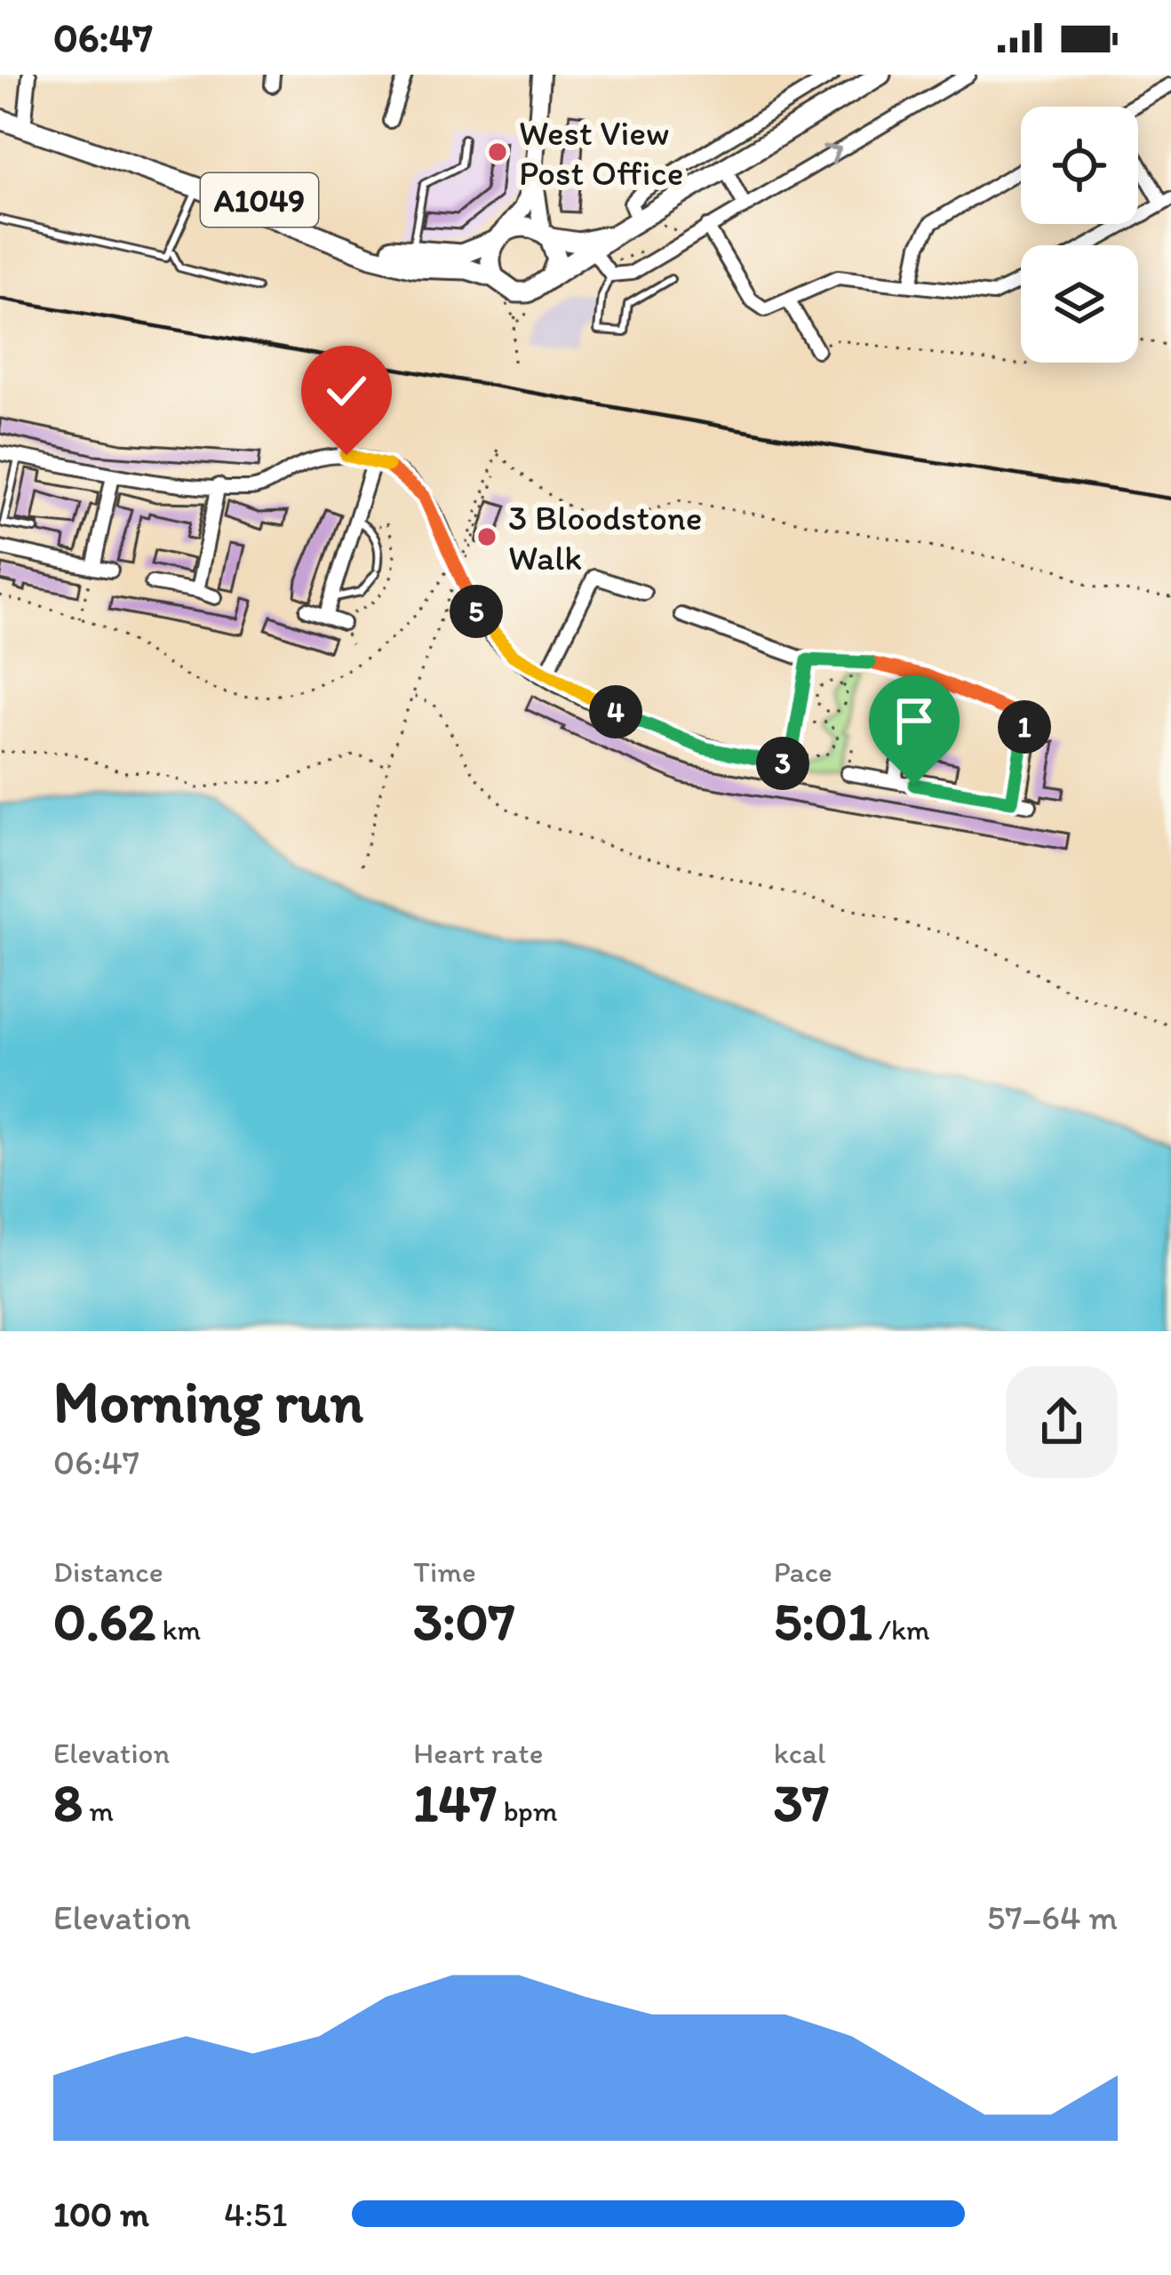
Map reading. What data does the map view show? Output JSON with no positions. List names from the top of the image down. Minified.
{"streets":{"main road":["A1049"]},"places":["West View Post Office","3 Bloodstone Walk"],"page":{"status":"06:47","pins":["5","4","1","3"],"heading":["Morning run","06:47"],"stats":[["Distance","0.62 km"],["Time","3:07"],["Pace","5:01 /km"],["Elevation","8 m"],["Heart rate","147 bpm"],["kcal","37"]],"chart":["Elevation","57–64 m"],"list":[{"name":"100 m","note":"4:51"}]}}
